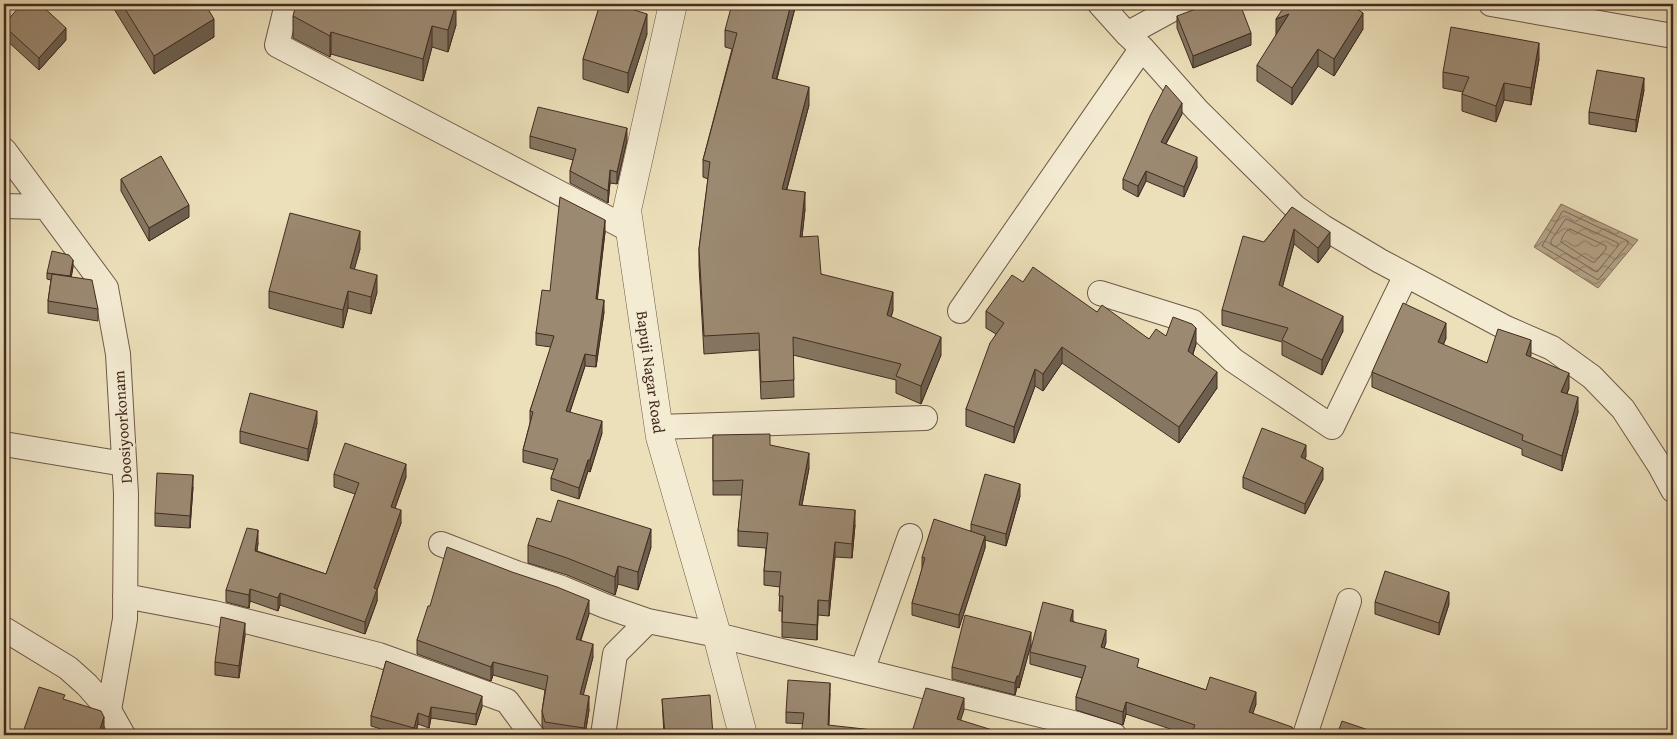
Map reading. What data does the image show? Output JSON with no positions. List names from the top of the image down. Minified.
{"streets":{"street":["Bapuji Nagar Road","Doosiyoorkonam"]}}
